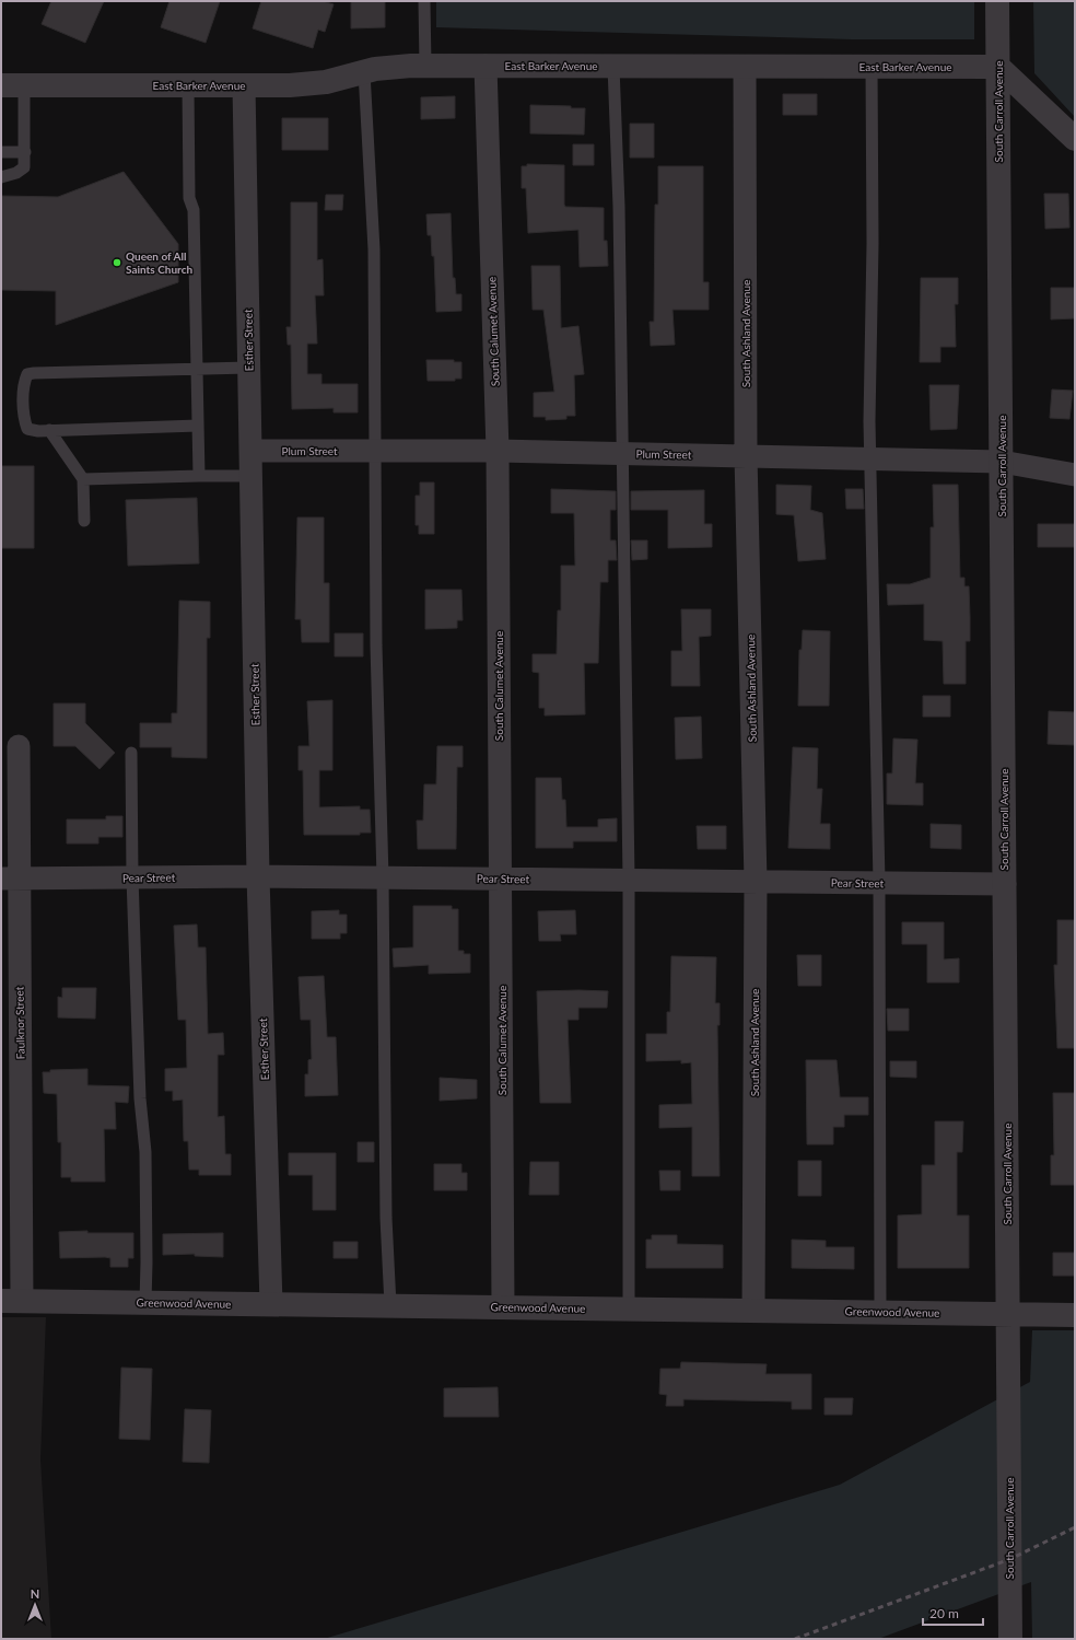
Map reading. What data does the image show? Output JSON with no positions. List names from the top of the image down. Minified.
{"streets":{"street":["East Barker Avenue","South Carroll Avenue","South Calumet Avenue","South Ashland Avenue","Esther Street","Plum Street","Pear Street","Faulknor Street","Greenwood Avenue"]},"crossings":[["East Barker Avenue","South Carroll Avenue"],["East Barker Avenue","South Calumet Avenue"],["East Barker Avenue","South Ashland Avenue"],["East Barker Avenue","Esther Street"],["South Carroll Avenue","Plum Street"],["South Carroll Avenue","Pear Street"],["South Carroll Avenue","Greenwood Avenue"],["South Calumet Avenue","Plum Street"],["South Calumet Avenue","Pear Street"],["South Calumet Avenue","Greenwood Avenue"],["South Ashland Avenue","Plum Street"],["South Ashland Avenue","Pear Street"],["South Ashland Avenue","Greenwood Avenue"],["Esther Street","Plum Street"],["Esther Street","Pear Street"],["Esther Street","Greenwood Avenue"],["Pear Street","Faulknor Street"],["Faulknor Street","Greenwood Avenue"]],"places":["Queen of All Saints Church"],"scale_bar":"20 m","north":"top"}
